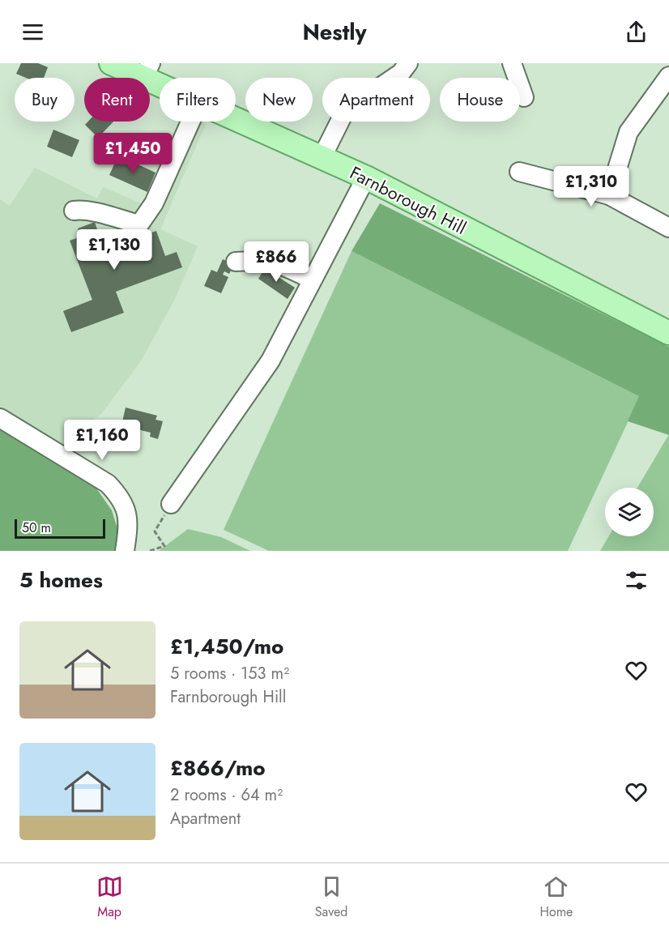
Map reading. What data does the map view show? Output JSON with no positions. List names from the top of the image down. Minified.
{"streets":{"main road":["Farnborough Hill"]},"scale_bar":"50 m","page":{"header":"Nestly","chip":["Buy","Rent","Filters","New","Apartment","House"],"price":["£1,450","£1,310","£1,130","£866","£1,160"],"scale":"50 m","heading":"5 homes","list":[{"name":"£1,450/mo","note":"5 rooms · 153 m² · Farnborough Hill"},{"name":"£866/mo","note":"2 rooms · 64 m² · Apartment"}],"tabs":["Map","Saved","Home"]}}
